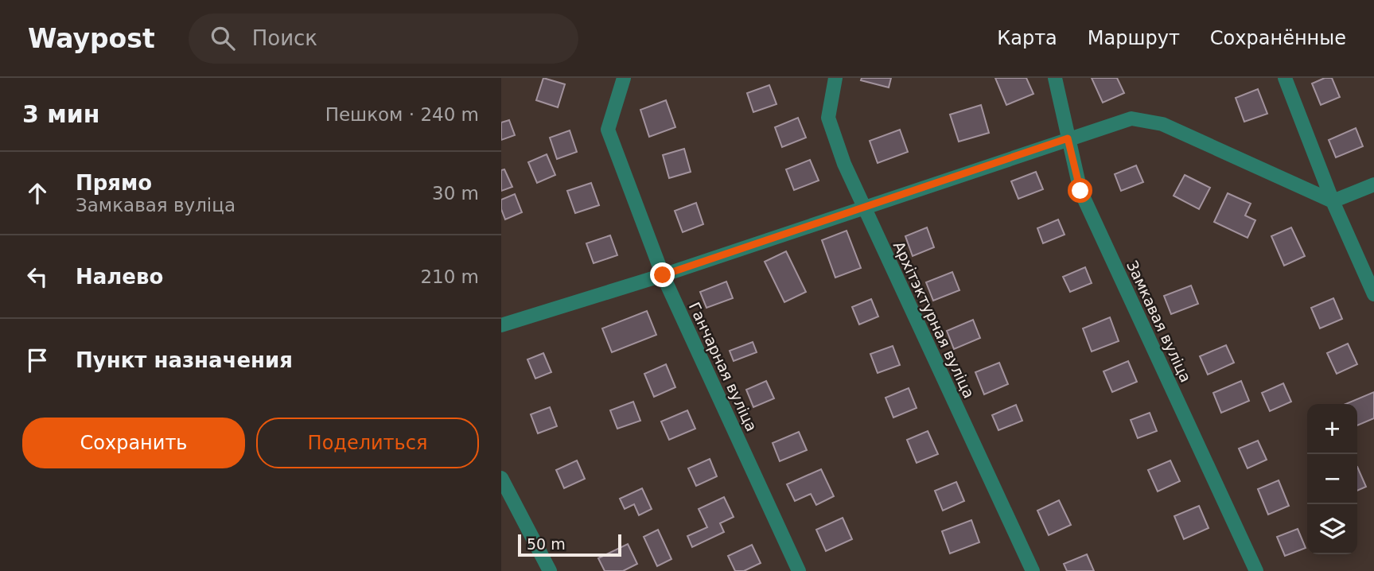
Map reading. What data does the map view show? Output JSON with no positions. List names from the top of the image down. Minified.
{"streets":{"street":["Архітэктурная вуліца","Замкавая вуліца","Ганчарная вуліца"]},"scale_bar":"50 m","page":{"header":"Waypost","search":"Поиск","nav":["Карта","Маршрут","Сохранённые"],"heading":["3 мин","Пешком · 240 m"],"list":[["Прямо","Замкавая вуліца","30 m"],["Налево","210 m"],"Пункт назначения"],"buttons":["Сохранить","Поделиться"],"map_buttons":["+","−"],"scale":"50 m"}}
